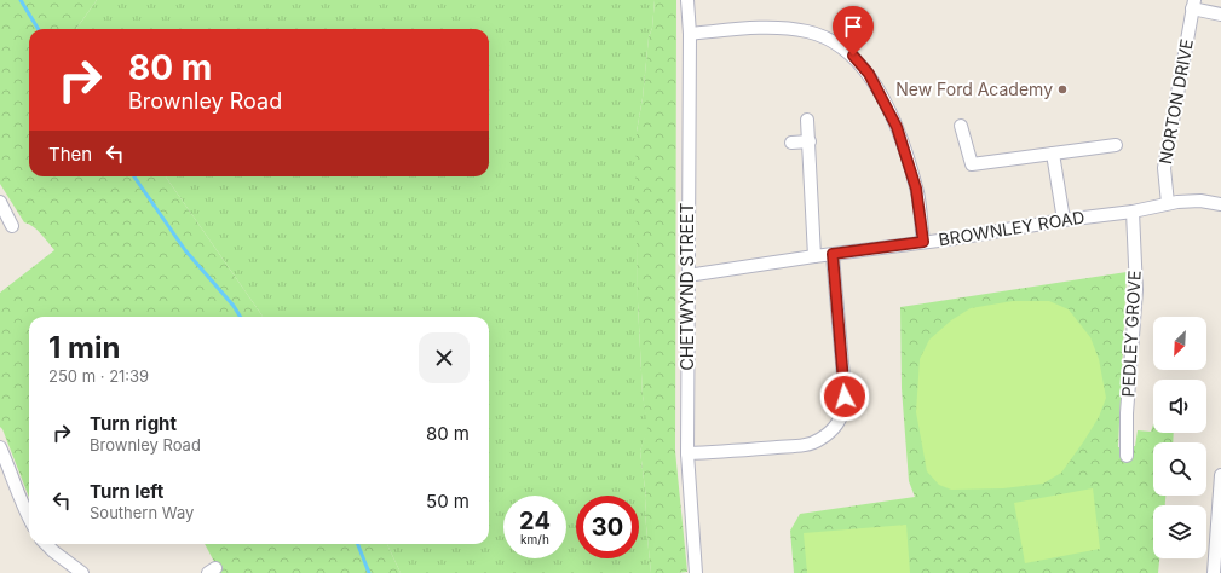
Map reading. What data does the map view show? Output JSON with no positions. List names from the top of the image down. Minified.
{"streets":{"street":["NORTON DRIVE","BROWNLEY ROAD","CHETWYND STREET","PEDLEY GROVE"]},"crossings":[["NORTON DRIVE","BROWNLEY ROAD"],["BROWNLEY ROAD","CHETWYND STREET"],["BROWNLEY ROAD","PEDLEY GROVE"]],"places":["New Ford Academy"],"north":"bottom left","page":{"turn":["80 m","Brownley Road"],"then":"Then","heading":["1 min","250 m · 21:39"],"list":[{"name":"Turn right","note":"Brownley Road","value":"80 m"},{"name":"Turn left","note":"Southern Way","value":"50 m"}],"speed":"24 km/h","limit":"30"}}
